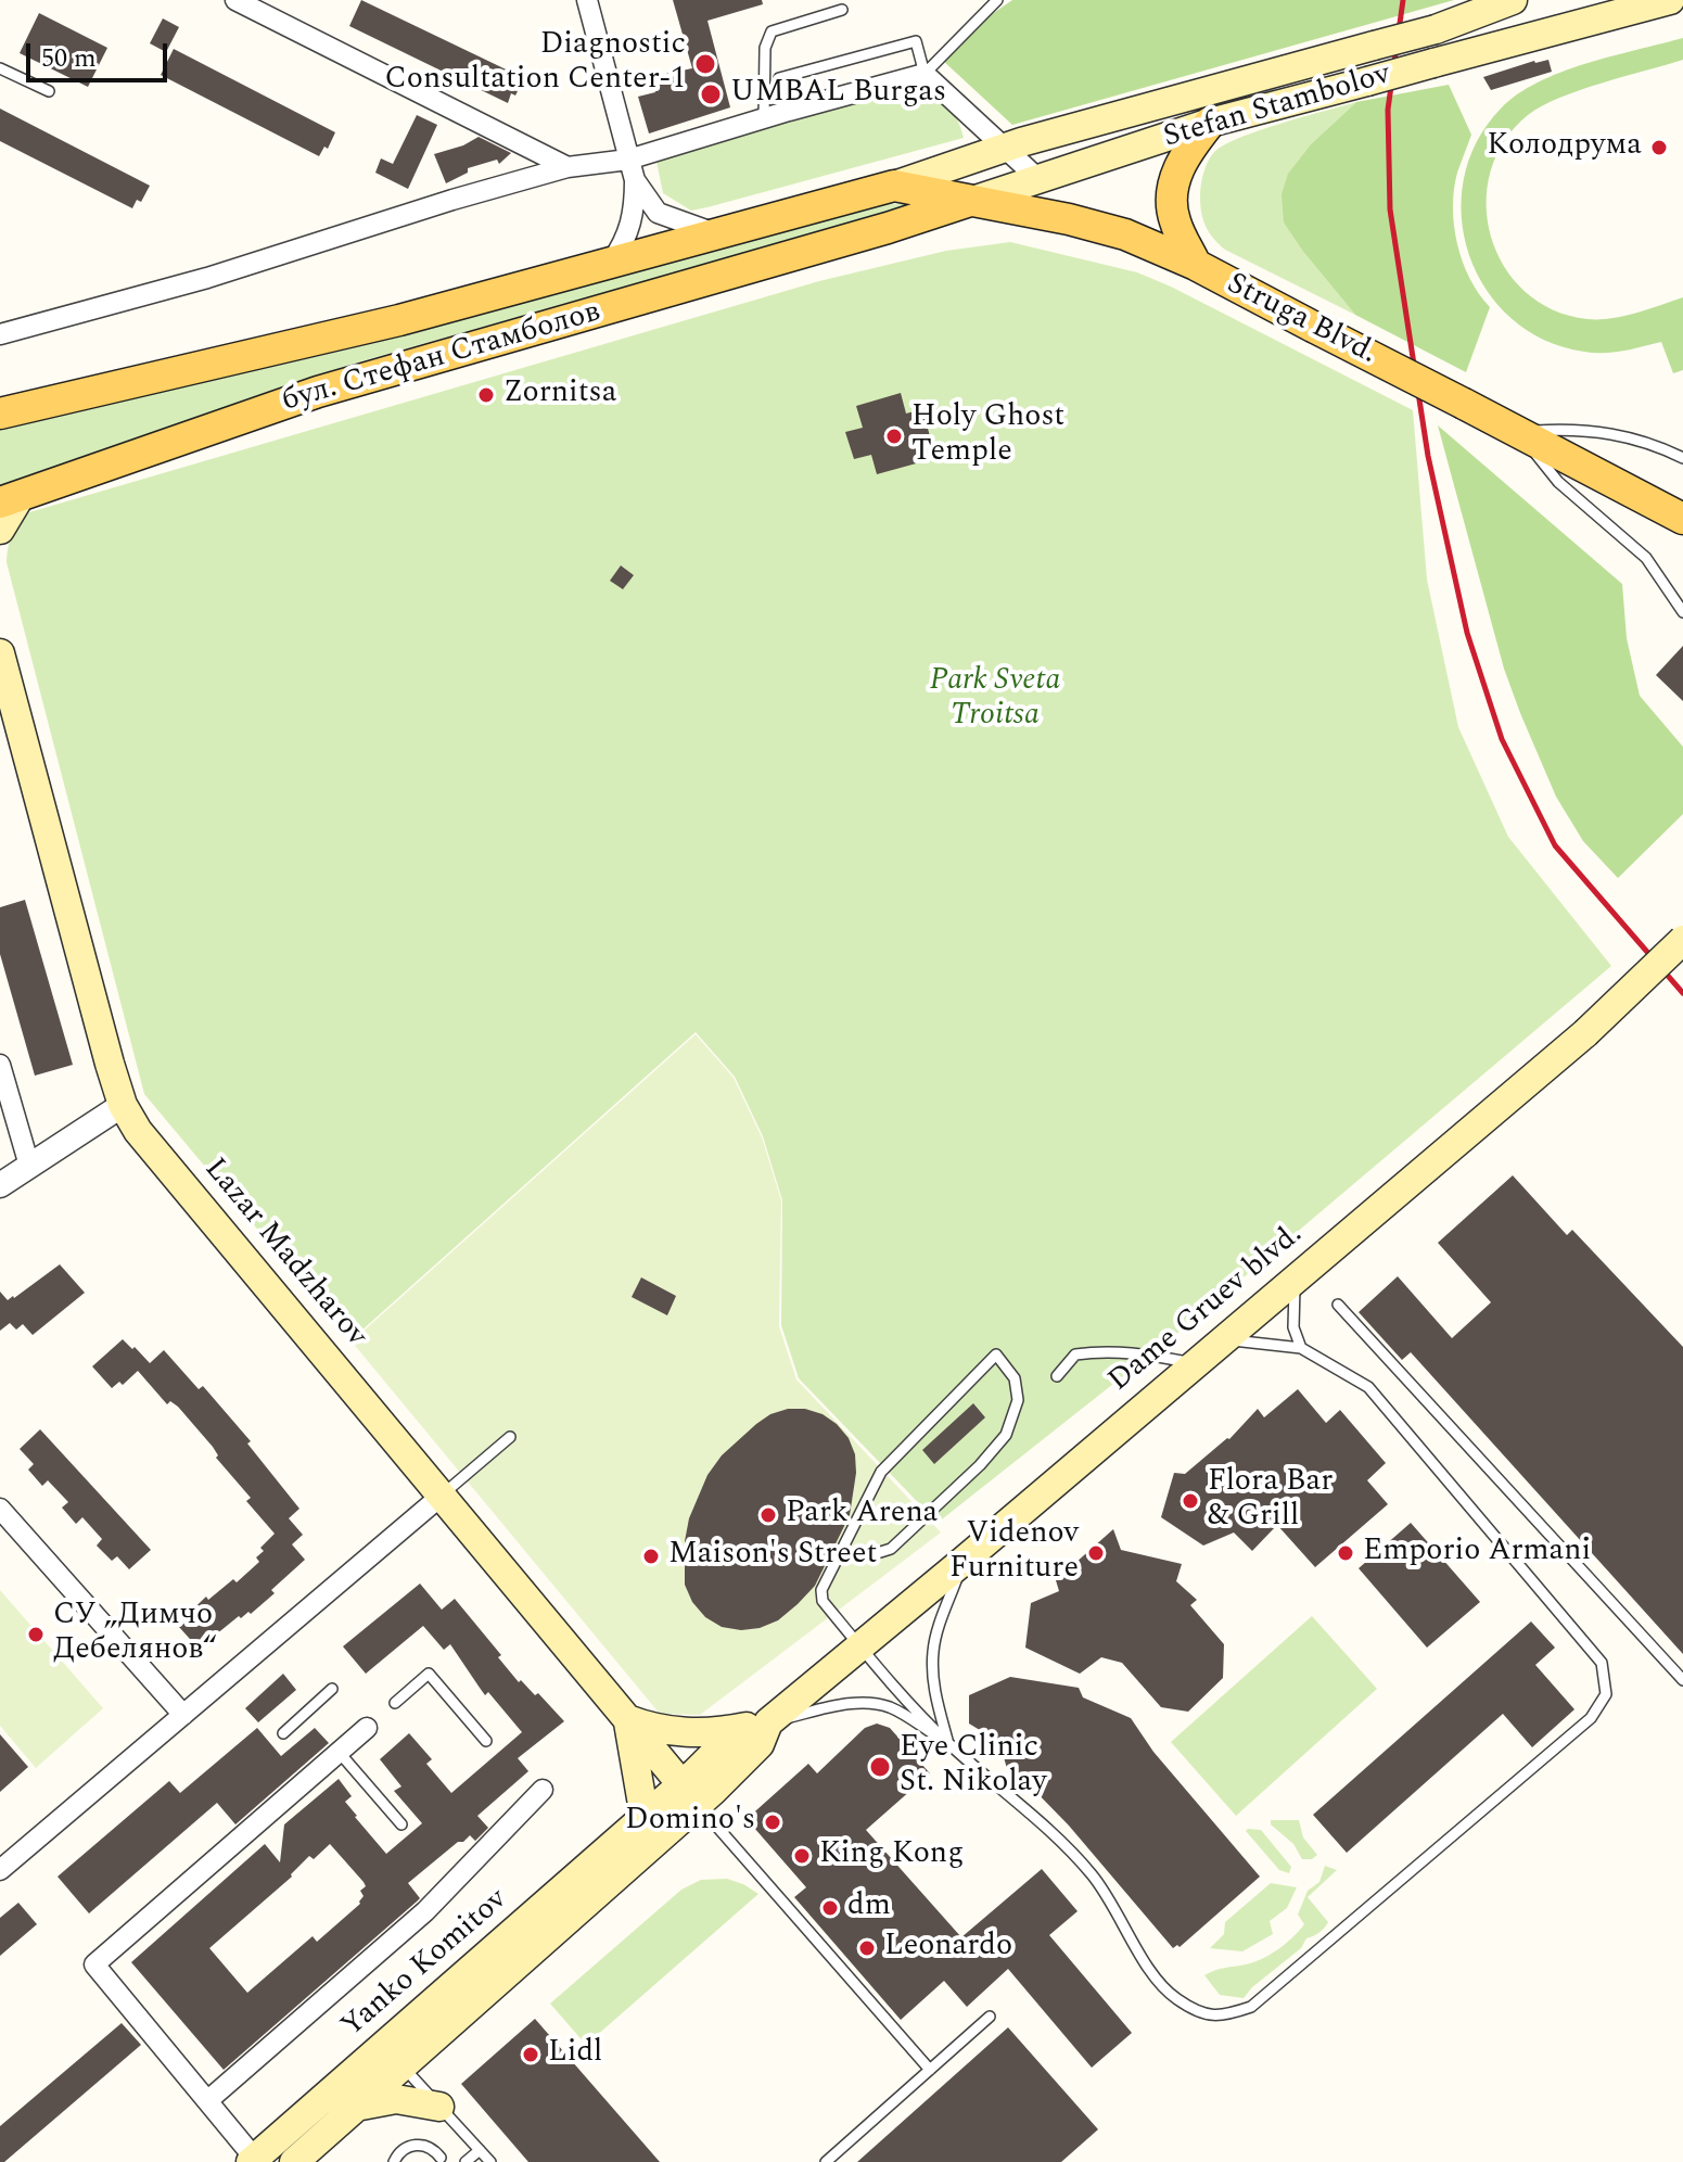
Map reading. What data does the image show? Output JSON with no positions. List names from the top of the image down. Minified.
{"streets":{"main road":["Stefan Stambolov","Struga Blvd.","бул. Стефан Стамболов","Lazar Madzharov","Dame Gruev blvd.","Yanko Komitov"]},"crossings":[["Stefan Stambolov","Struga Blvd."],["Stefan Stambolov","бул. Стефан Стамболов"],["Struga Blvd.","бул. Стефан Стамболов"],["Lazar Madzharov","Dame Gruev blvd."],["Dame Gruev blvd.","Yanko Komitov"]],"parks":["Park Sveta Troitsa"],"places":["Diagnostic Consultation Center-1","UMBAL Burgas","Колодрума","Zornitsa","Holy Ghost Temple","Flora Bar & Grill","Park Arena","Videnov Furniture","Emporio Armani","Maison's Street","СУ „Димчо Дебелянов“","Eye Clinic St. Nikolay","Domino's","King Kong","dm","Leonardo","Lidl"],"scale_bar":"50 m"}
